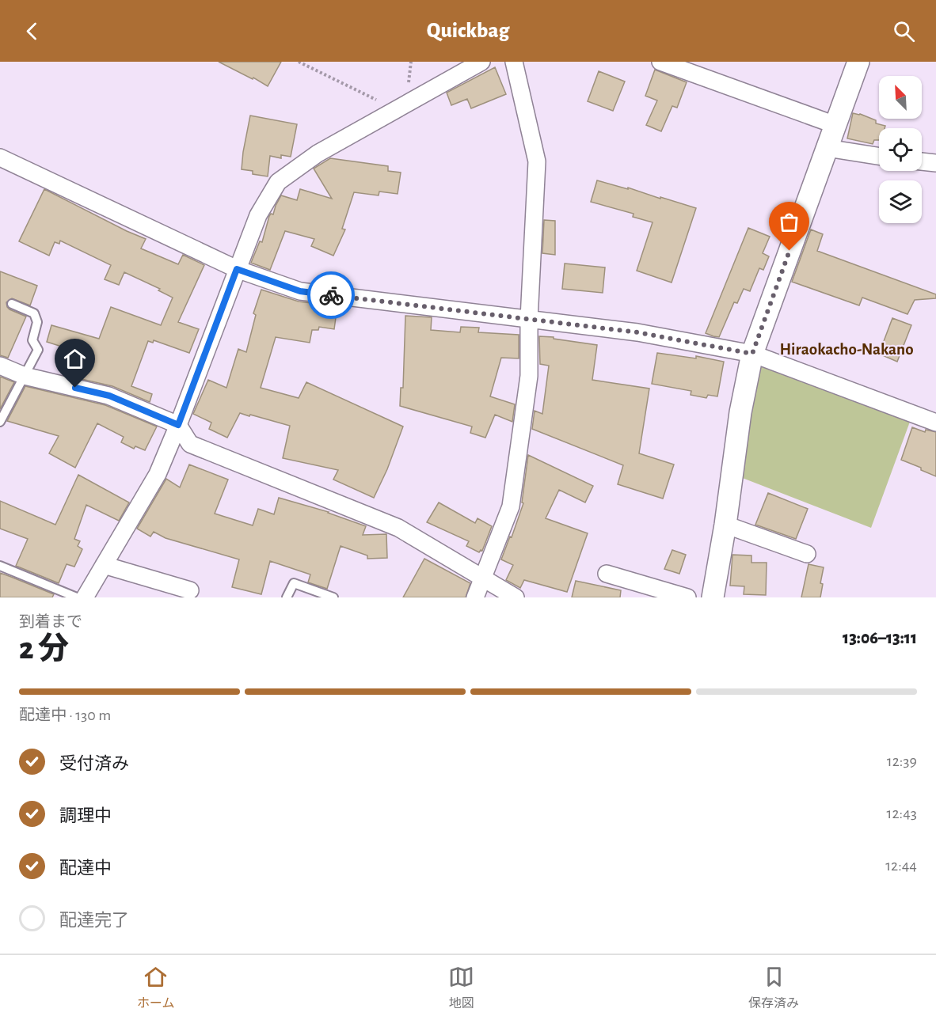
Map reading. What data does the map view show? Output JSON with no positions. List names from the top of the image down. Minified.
{"districts":["Hiraokacho-Nakano"],"north":"top left","page":{"header":"Quickbag","heading":["2 分","到着まで","13:06–13:11"],"bar":"配達中 · 130 m","list":[["受付済み","12:39"],["調理中","12:43"],["配達中","12:44"],"配達完了"],"tabs":["ホーム","地図","保存済み"]}}
